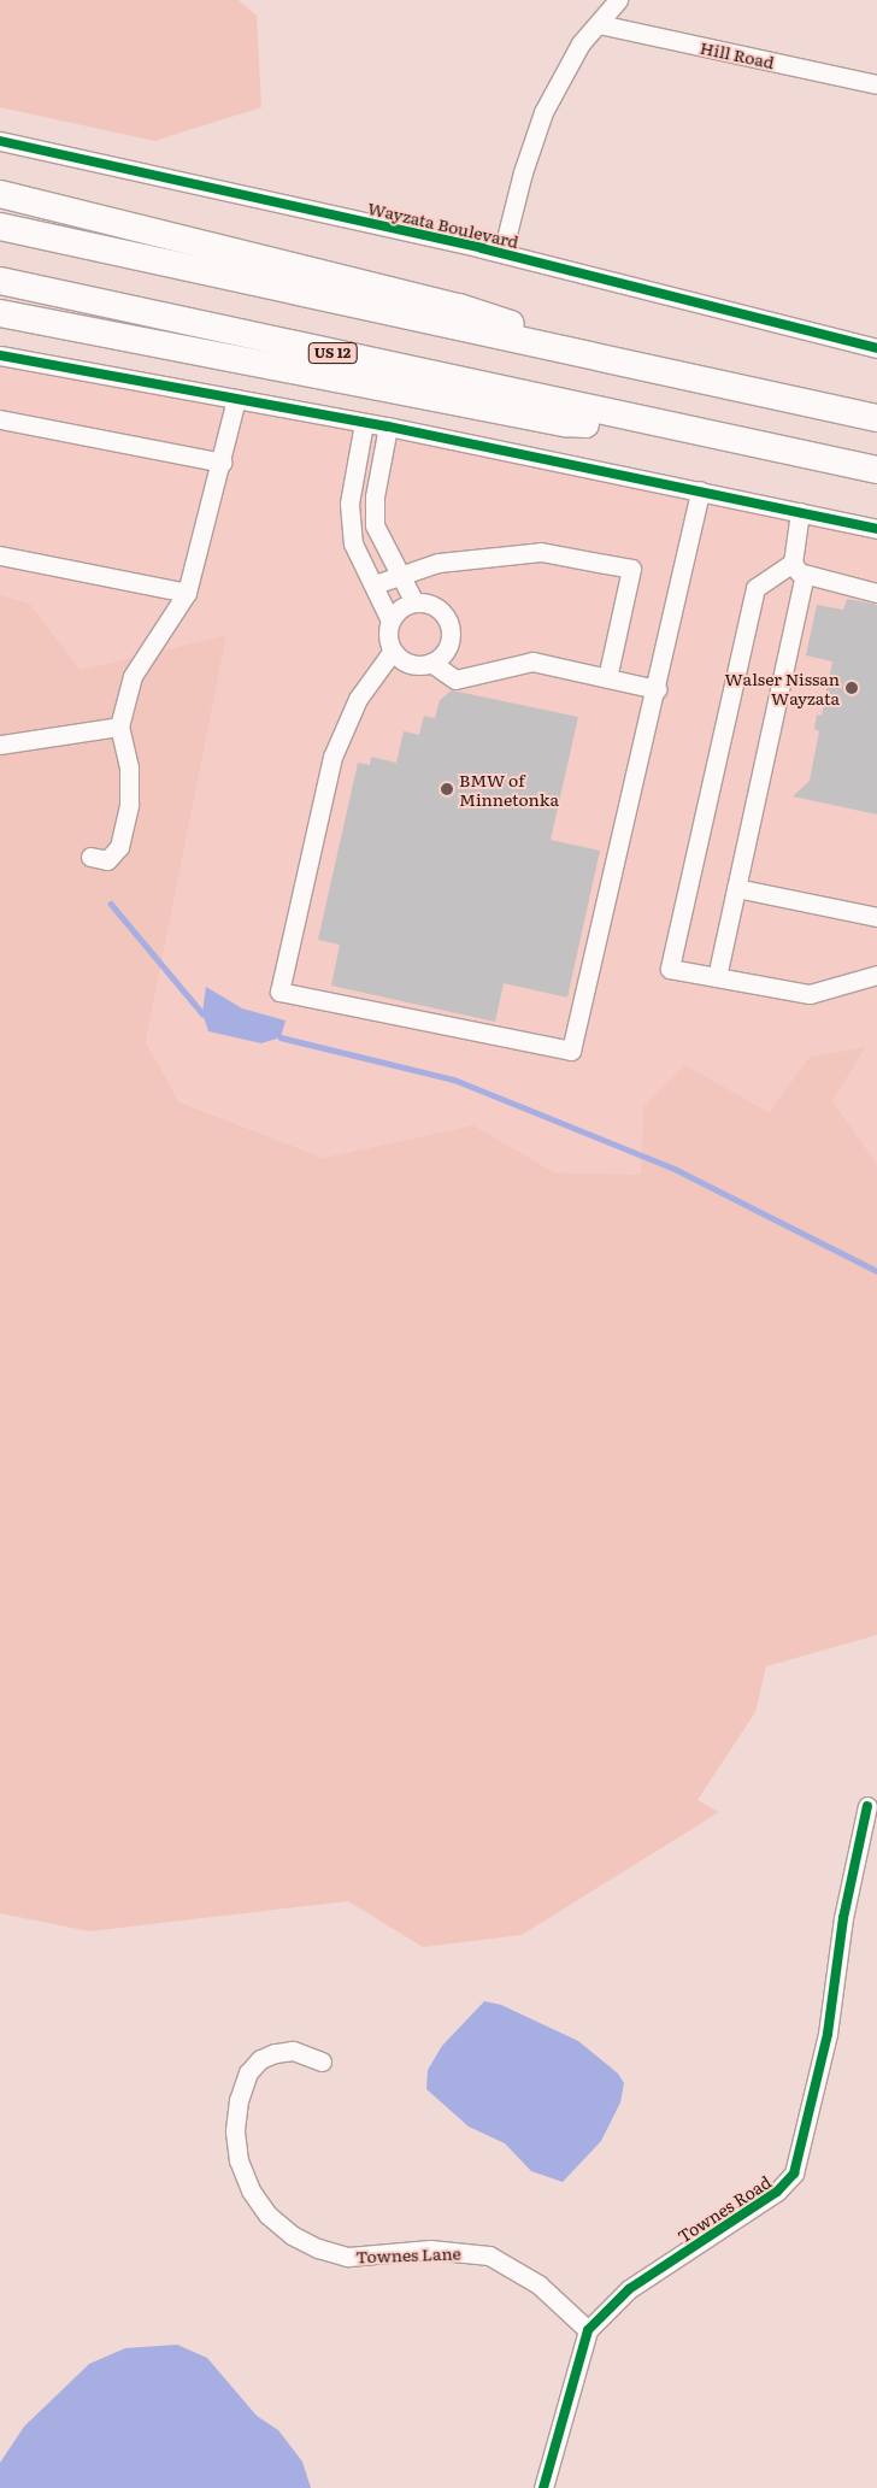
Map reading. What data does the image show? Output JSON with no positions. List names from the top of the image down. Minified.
{"streets":{"highway":["US 12"],"street":["Hill Road","Wayzata Boulevard","Townes Road","Townes Lane"]},"crossings":[["Townes Road","Townes Lane"]],"places":["Walser Nissan Wayzata","BMW of Minnetonka"]}
